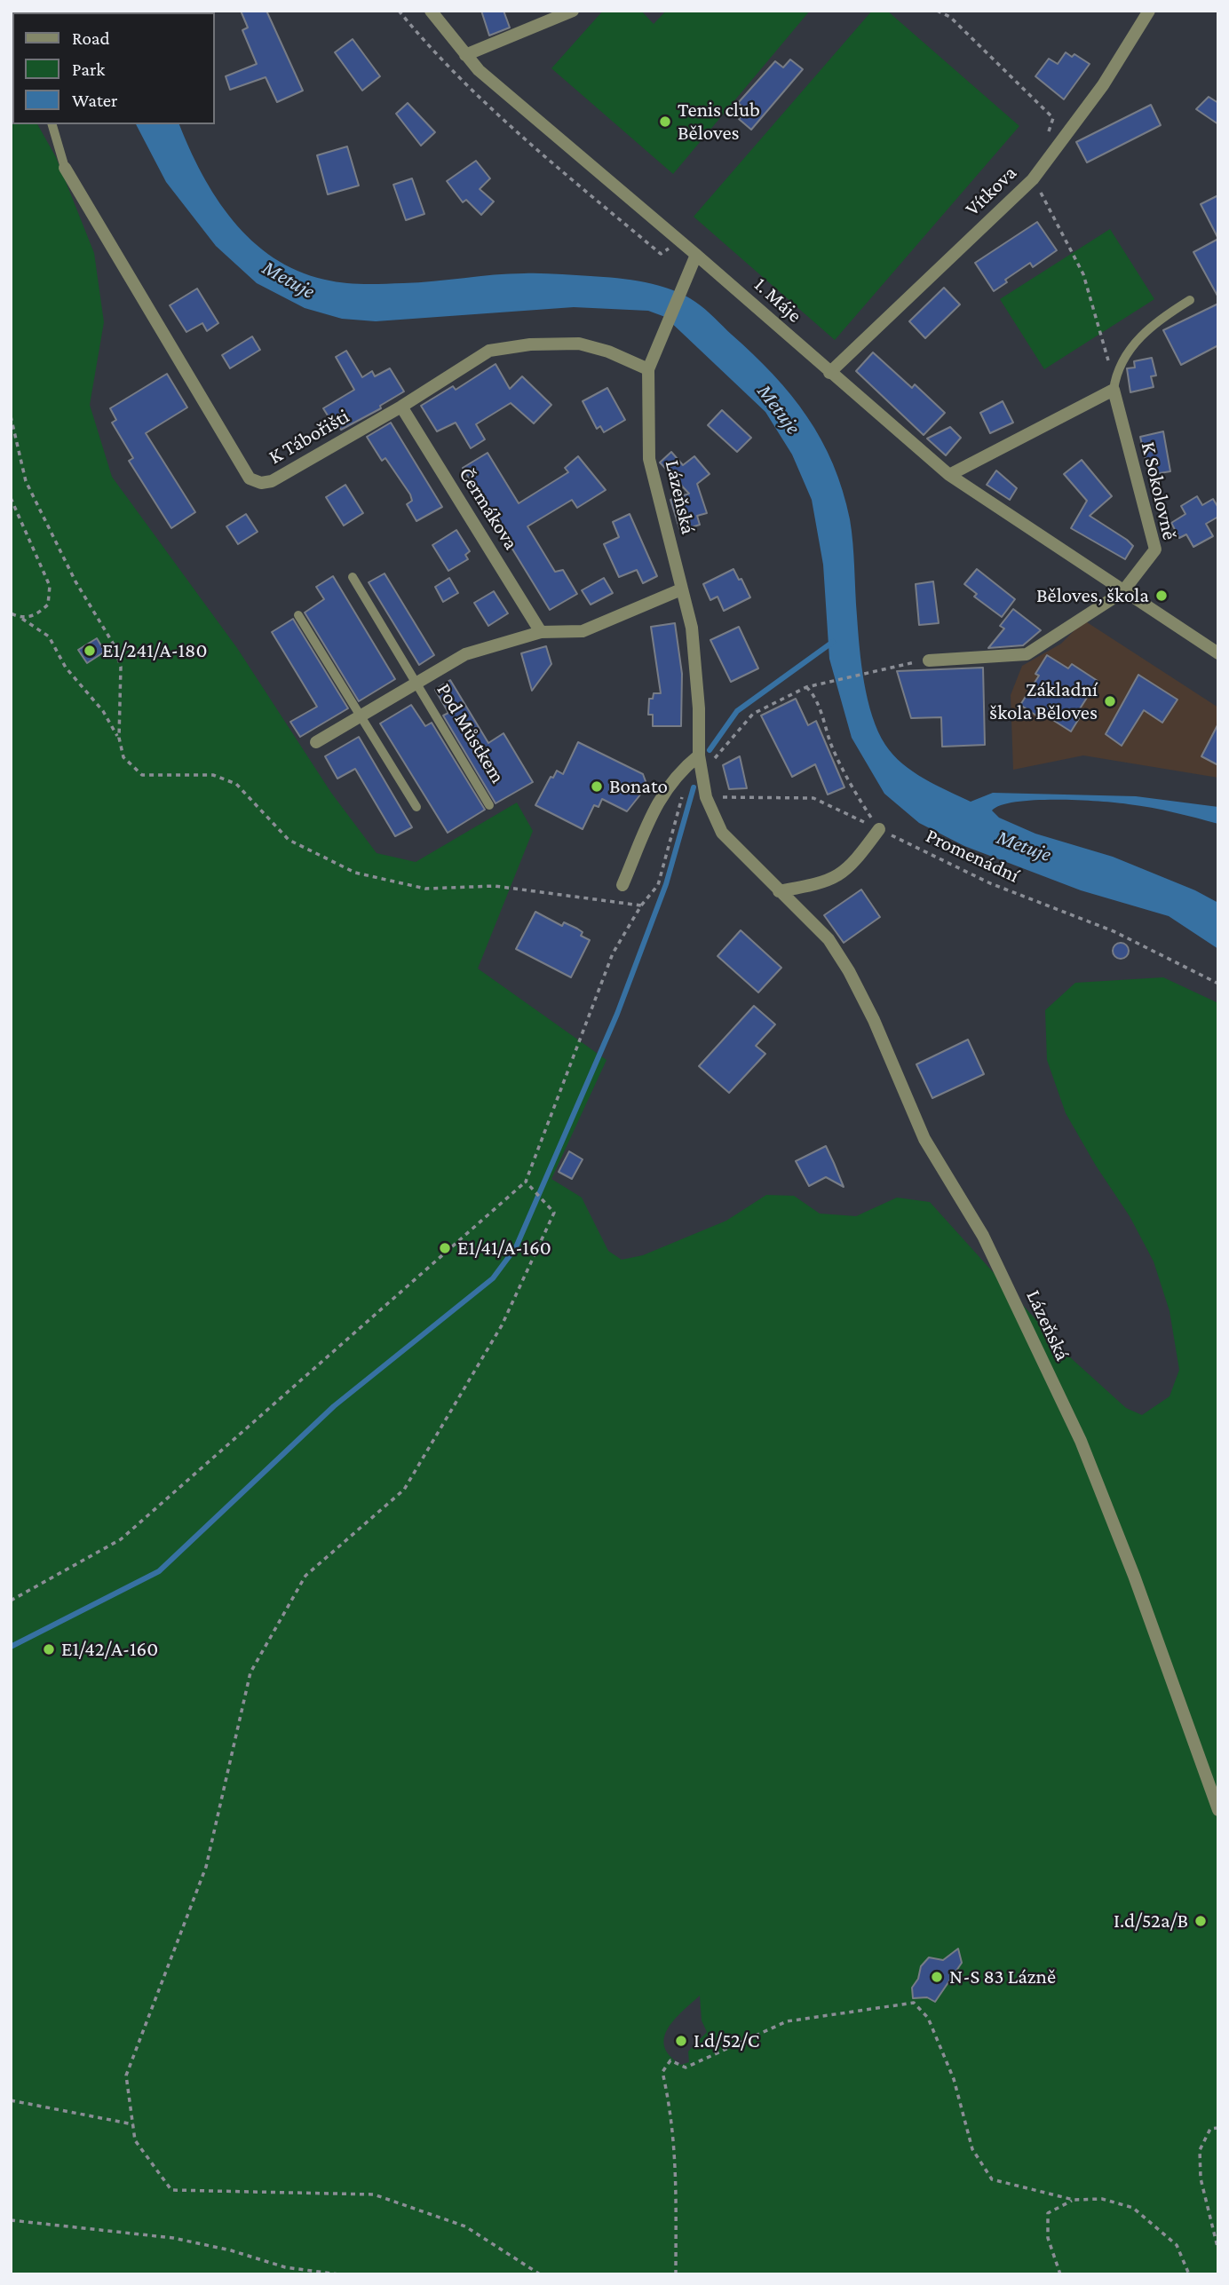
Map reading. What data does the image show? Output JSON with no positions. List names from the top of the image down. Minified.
{"streets":{"street":["Vítkova","1. Máje","K Tábořišti","K Sokolovně","Lázeňská","Čermákova","Pod Můstkem"],"path":["Promenádní"]},"crossings":[["Vítkova","1. Máje"],["1. Máje","K Sokolovně"],["1. Máje","Lázeňská"],["K Tábořišti","Lázeňská"],["K Tábořišti","Čermákova"],["Lázeňská","Pod Můstkem"],["Lázeňská","Promenádní"],["Čermákova","Pod Můstkem"]],"water":["Metuje"],"places":["Tenis club Běloves","Běloves, škola","E1/241/A-180","Základní škola Běloves","Bonato","E1/41/A-160","E1/42/A-160","I.d/52a/B","N-S 83 Lázně","I.d/52/C"],"legend":["Road","Park","Water"]}
